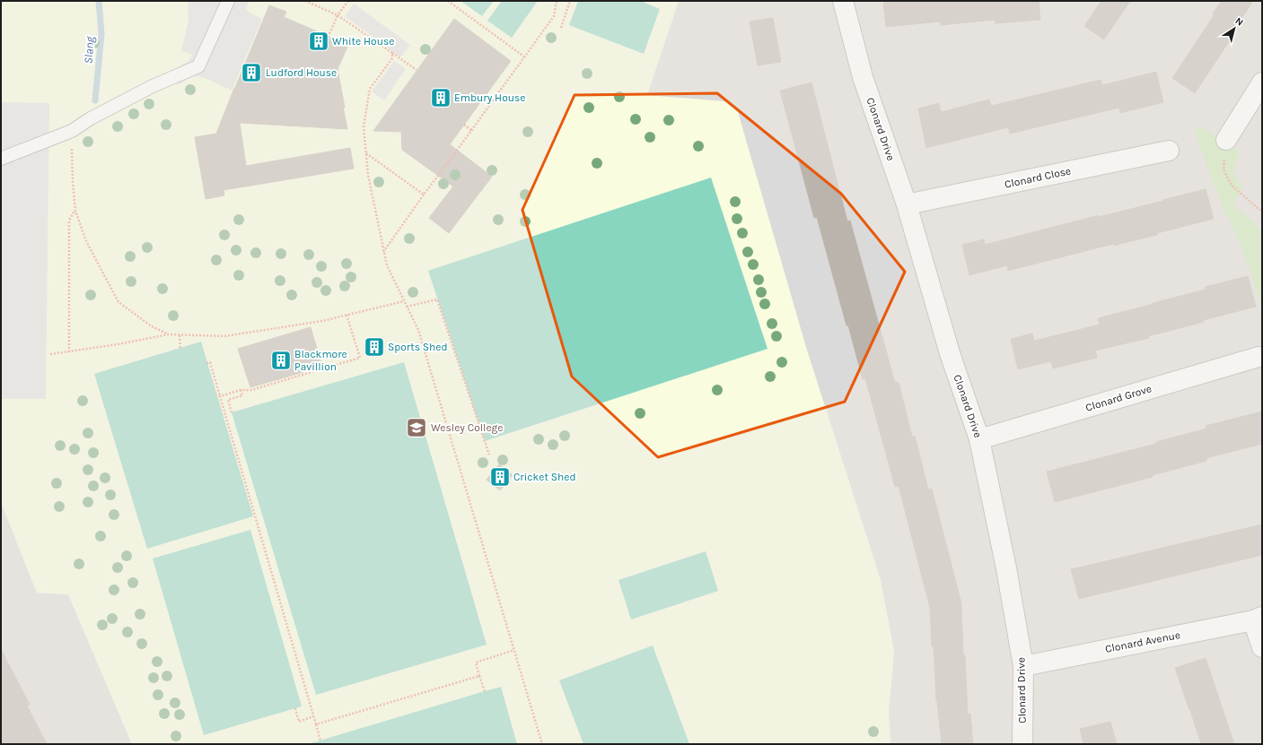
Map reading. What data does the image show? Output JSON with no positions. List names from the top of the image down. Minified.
{"streets":{"street":["Clonard Drive","Clonard Close","Clonard Grove","Clonard Avenue"]},"crossings":[["Clonard Drive","Clonard Close"],["Clonard Drive","Clonard Grove"],["Clonard Drive","Clonard Avenue"]],"water":["Slang"],"places":{"building":["White House","Ludford House","Embury House","Sports Shed","Blackmore Pavillion","Cricket Shed"],"school or university":["Wesley College"]},"north":"top right"}
